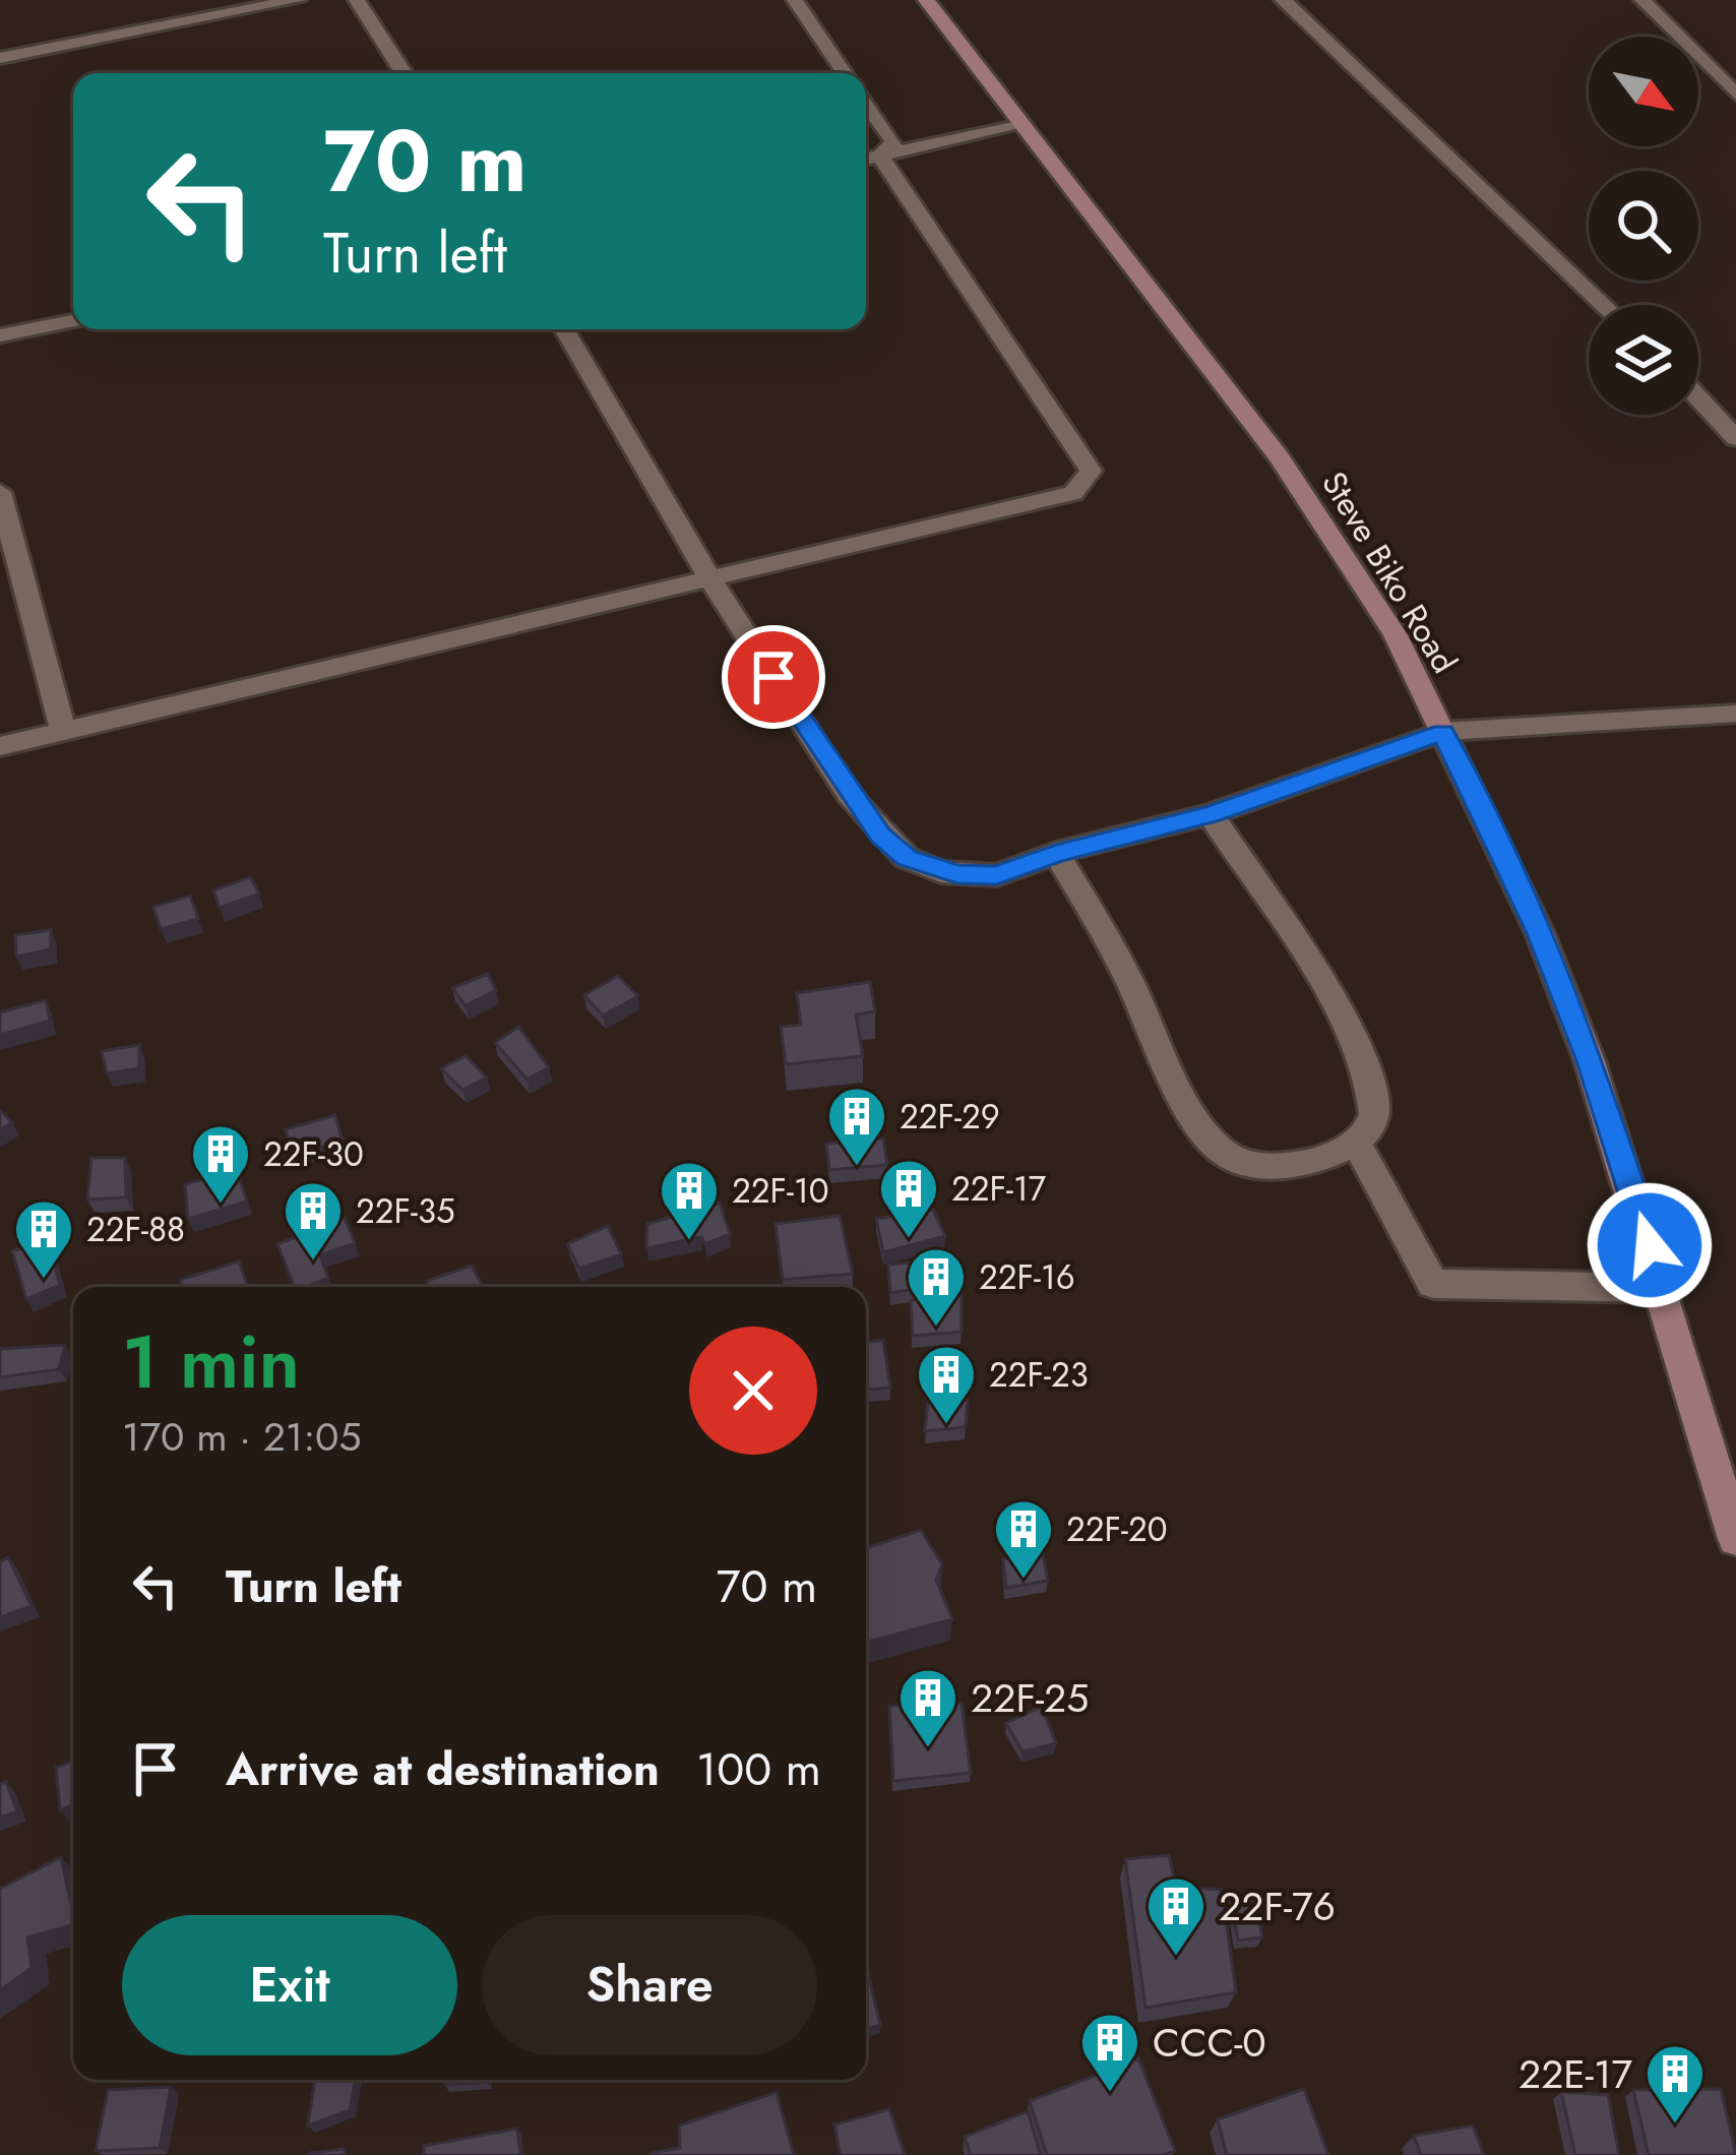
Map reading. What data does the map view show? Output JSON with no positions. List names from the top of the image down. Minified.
{"streets":{"street":["Steve Biko Road"]},"places":{"building":["22F-29","22F-30","22F-17","22F-10","22F-35","22F-88","22F-16","22F-23","22F-20","22F-25","22F-76","CCC-0","22E-17"]},"north":"bottom right","page":{"turn":["70 m","Turn left"],"heading":["1 min","170 m · 21:05"],"list":[{"name":"Turn left","value":"70 m"},{"name":"Arrive at destination","value":"100 m"}],"buttons":["Exit","Share"]}}
